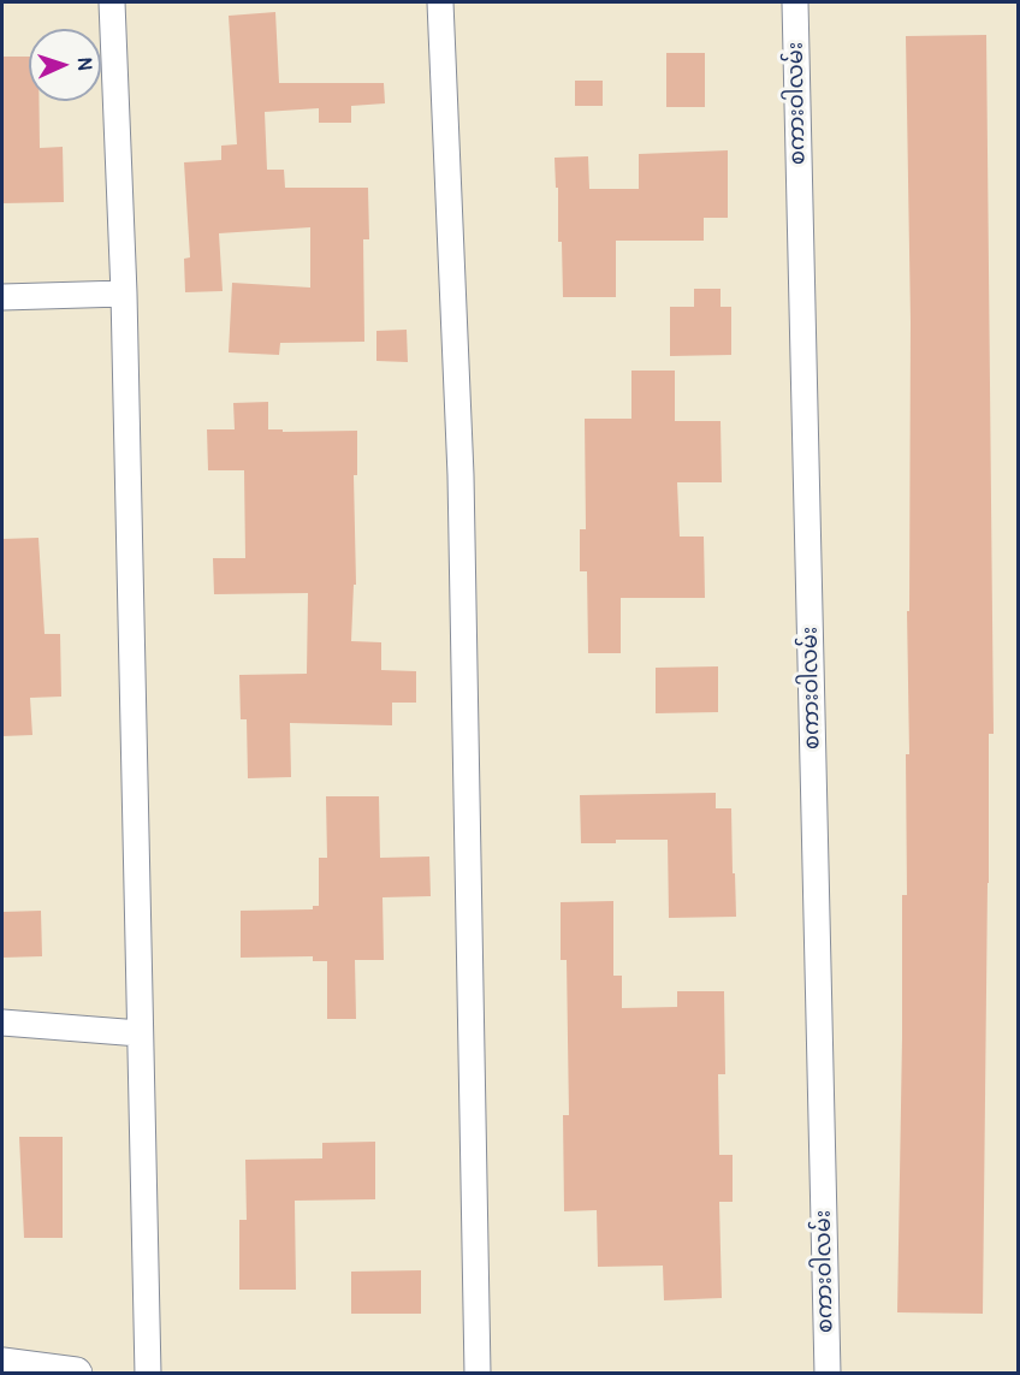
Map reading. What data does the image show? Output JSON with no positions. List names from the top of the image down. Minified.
{"streets":{"street":["စကားဝါလမ်း"]},"north":"right"}
